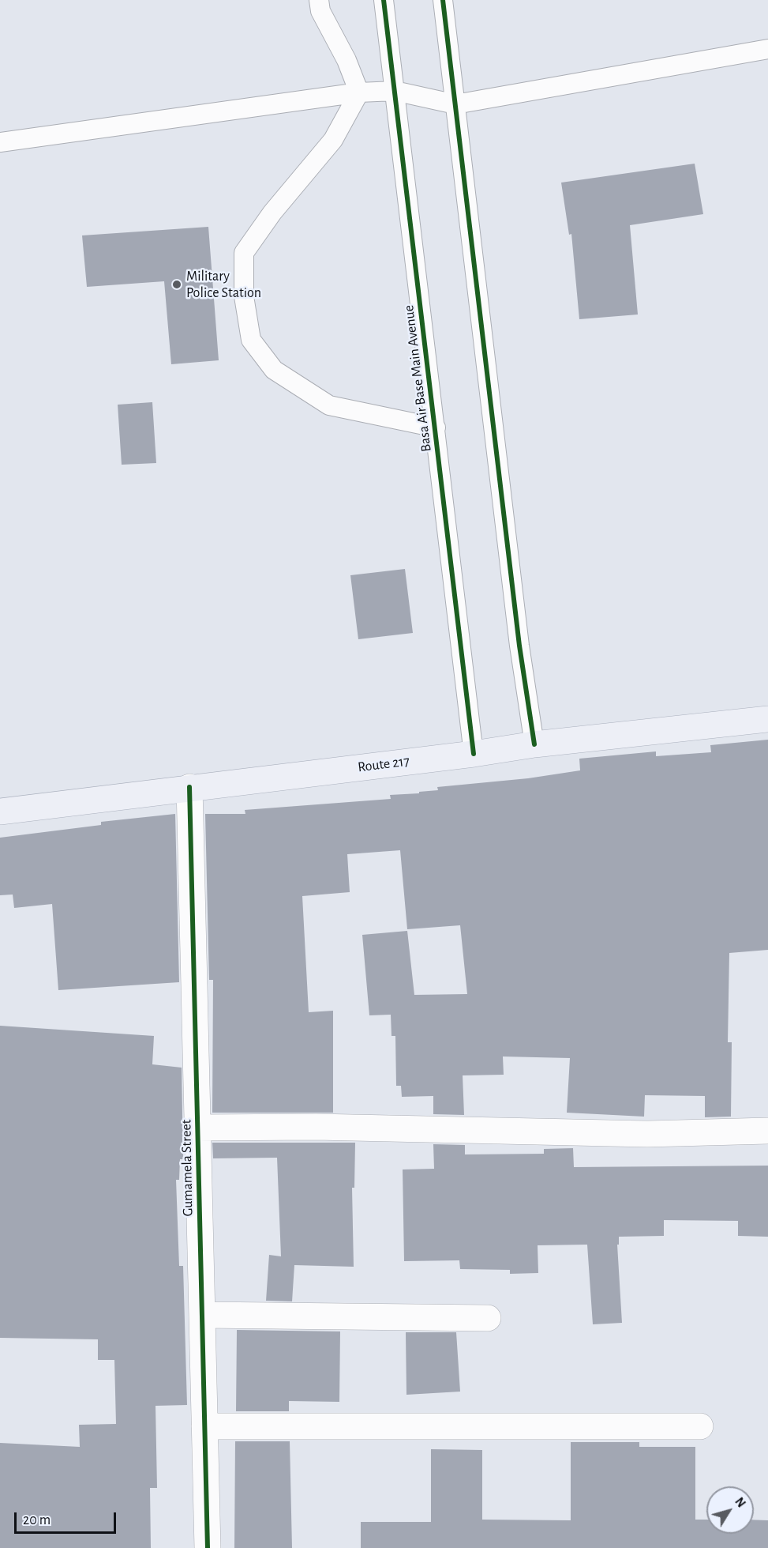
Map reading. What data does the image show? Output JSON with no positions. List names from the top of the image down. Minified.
{"streets":{"main road":["Route 217"],"street":["Gumamela Street"],"lane":["Basa Air Base Main Avenue"]},"crossings":[["Basa Air Base Main Avenue","Route 217"],["Route 217","Gumamela Street"]],"places":["Military Police Station"],"scale_bar":"20 m","north":"top right"}
